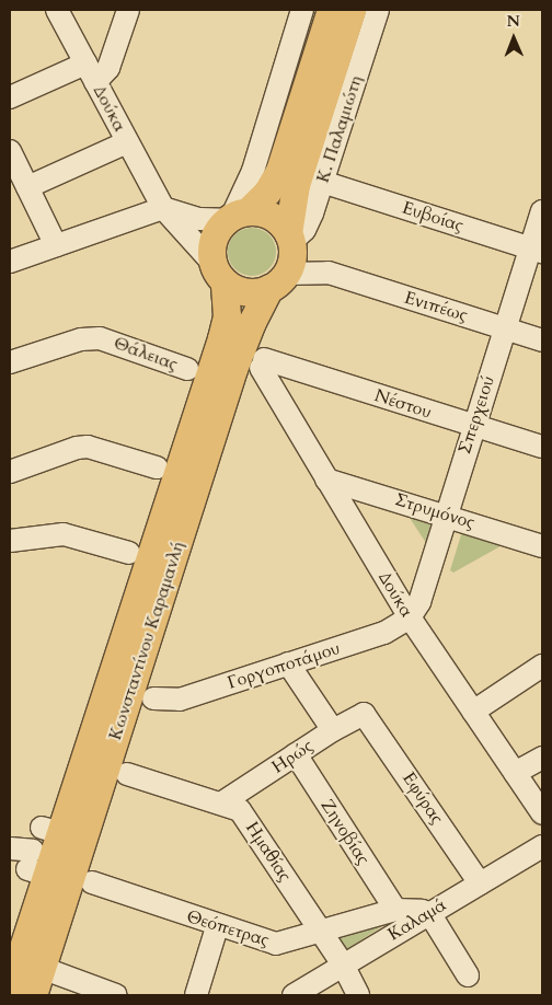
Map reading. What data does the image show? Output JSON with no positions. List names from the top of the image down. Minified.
{"streets":{"main road":["Κωνσταντίνου Καραμανλή"],"street":["Δούκα","Κ. Παλαμιώτη","Ευβοίας","Ενιπέως","Θάλειας","Νέστου","Σπερχειού","Στρυμόνος","Γοργοποτάμου","Ηρώς","Εφύρας","Ζηνοβίας","Ημαθίας","Καλαμά","Θεόπετρας"]},"crossings":[["Δούκα","Κ. Παλαμιώτη"],["Δούκα","Ενιπέως"],["Δούκα","Νέστου"],["Δούκα","Σπερχειού"],["Δούκα","Στρυμόνος"],["Δούκα","Κωνσταντίνου Καραμανλή"],["Δούκα","Γοργοποτάμου"],["Κ. Παλαμιώτη","Ευβοίας"],["Κ. Παλαμιώτη","Ενιπέως"],["Κ. Παλαμιώτη","Κωνσταντίνου Καραμανλή"],["Ευβοίας","Σπερχειού"],["Ενιπέως","Σπερχειού"],["Ενιπέως","Κωνσταντίνου Καραμανλή"],["Νέστου","Σπερχειού"],["Σπερχειού","Στρυμόνος"],["Σπερχειού","Γοργοποτάμου"],["Ηρώς","Εφύρας"],["Ηρώς","Ζηνοβίας"],["Ηρώς","Ημαθίας"],["Εφύρας","Καλαμά"],["Ζηνοβίας","Θεόπετρας"],["Ημαθίας","Καλαμά"],["Ημαθίας","Θεόπετρας"],["Καλαμά","Θεόπετρας"]],"north":"top"}
